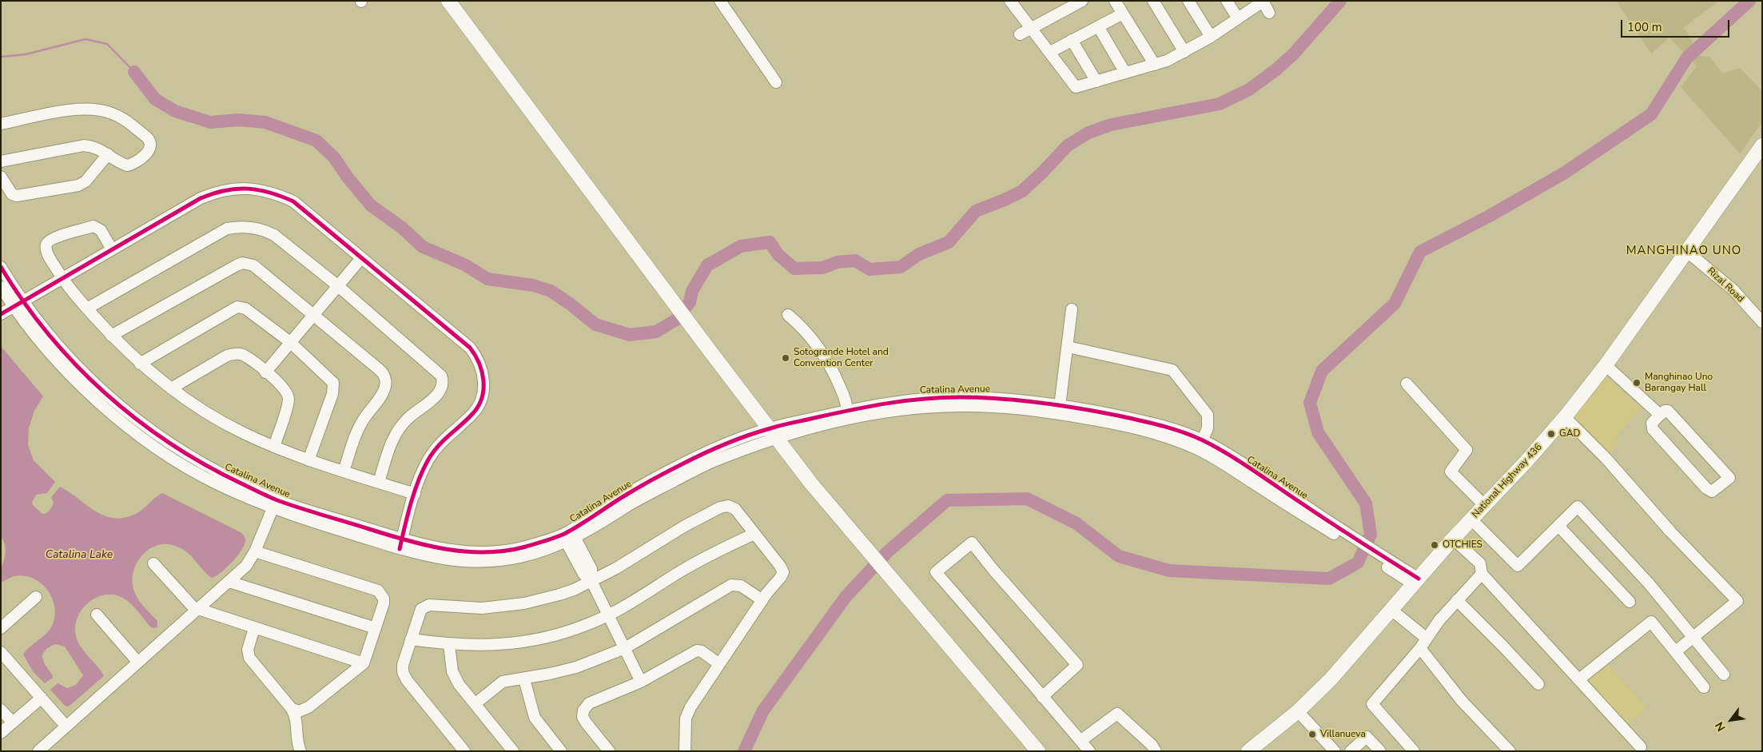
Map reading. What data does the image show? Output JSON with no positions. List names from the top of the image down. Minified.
{"streets":{"main road":["National Highway 436"],"street":["Rizal Road","Catalina Avenue"]},"crossings":[["Rizal Road","National Highway 436"],["Catalina Avenue","National Highway 436"]],"districts":["MANGHINAO UNO"],"water":["Catalina Lake"],"places":["Sotogrande Hotel and Convention Center","Manghinao Uno Barangay Hall","GAD","OTCHIES","Villanueva"],"scale_bar":"100 m","north":"bottom left"}
